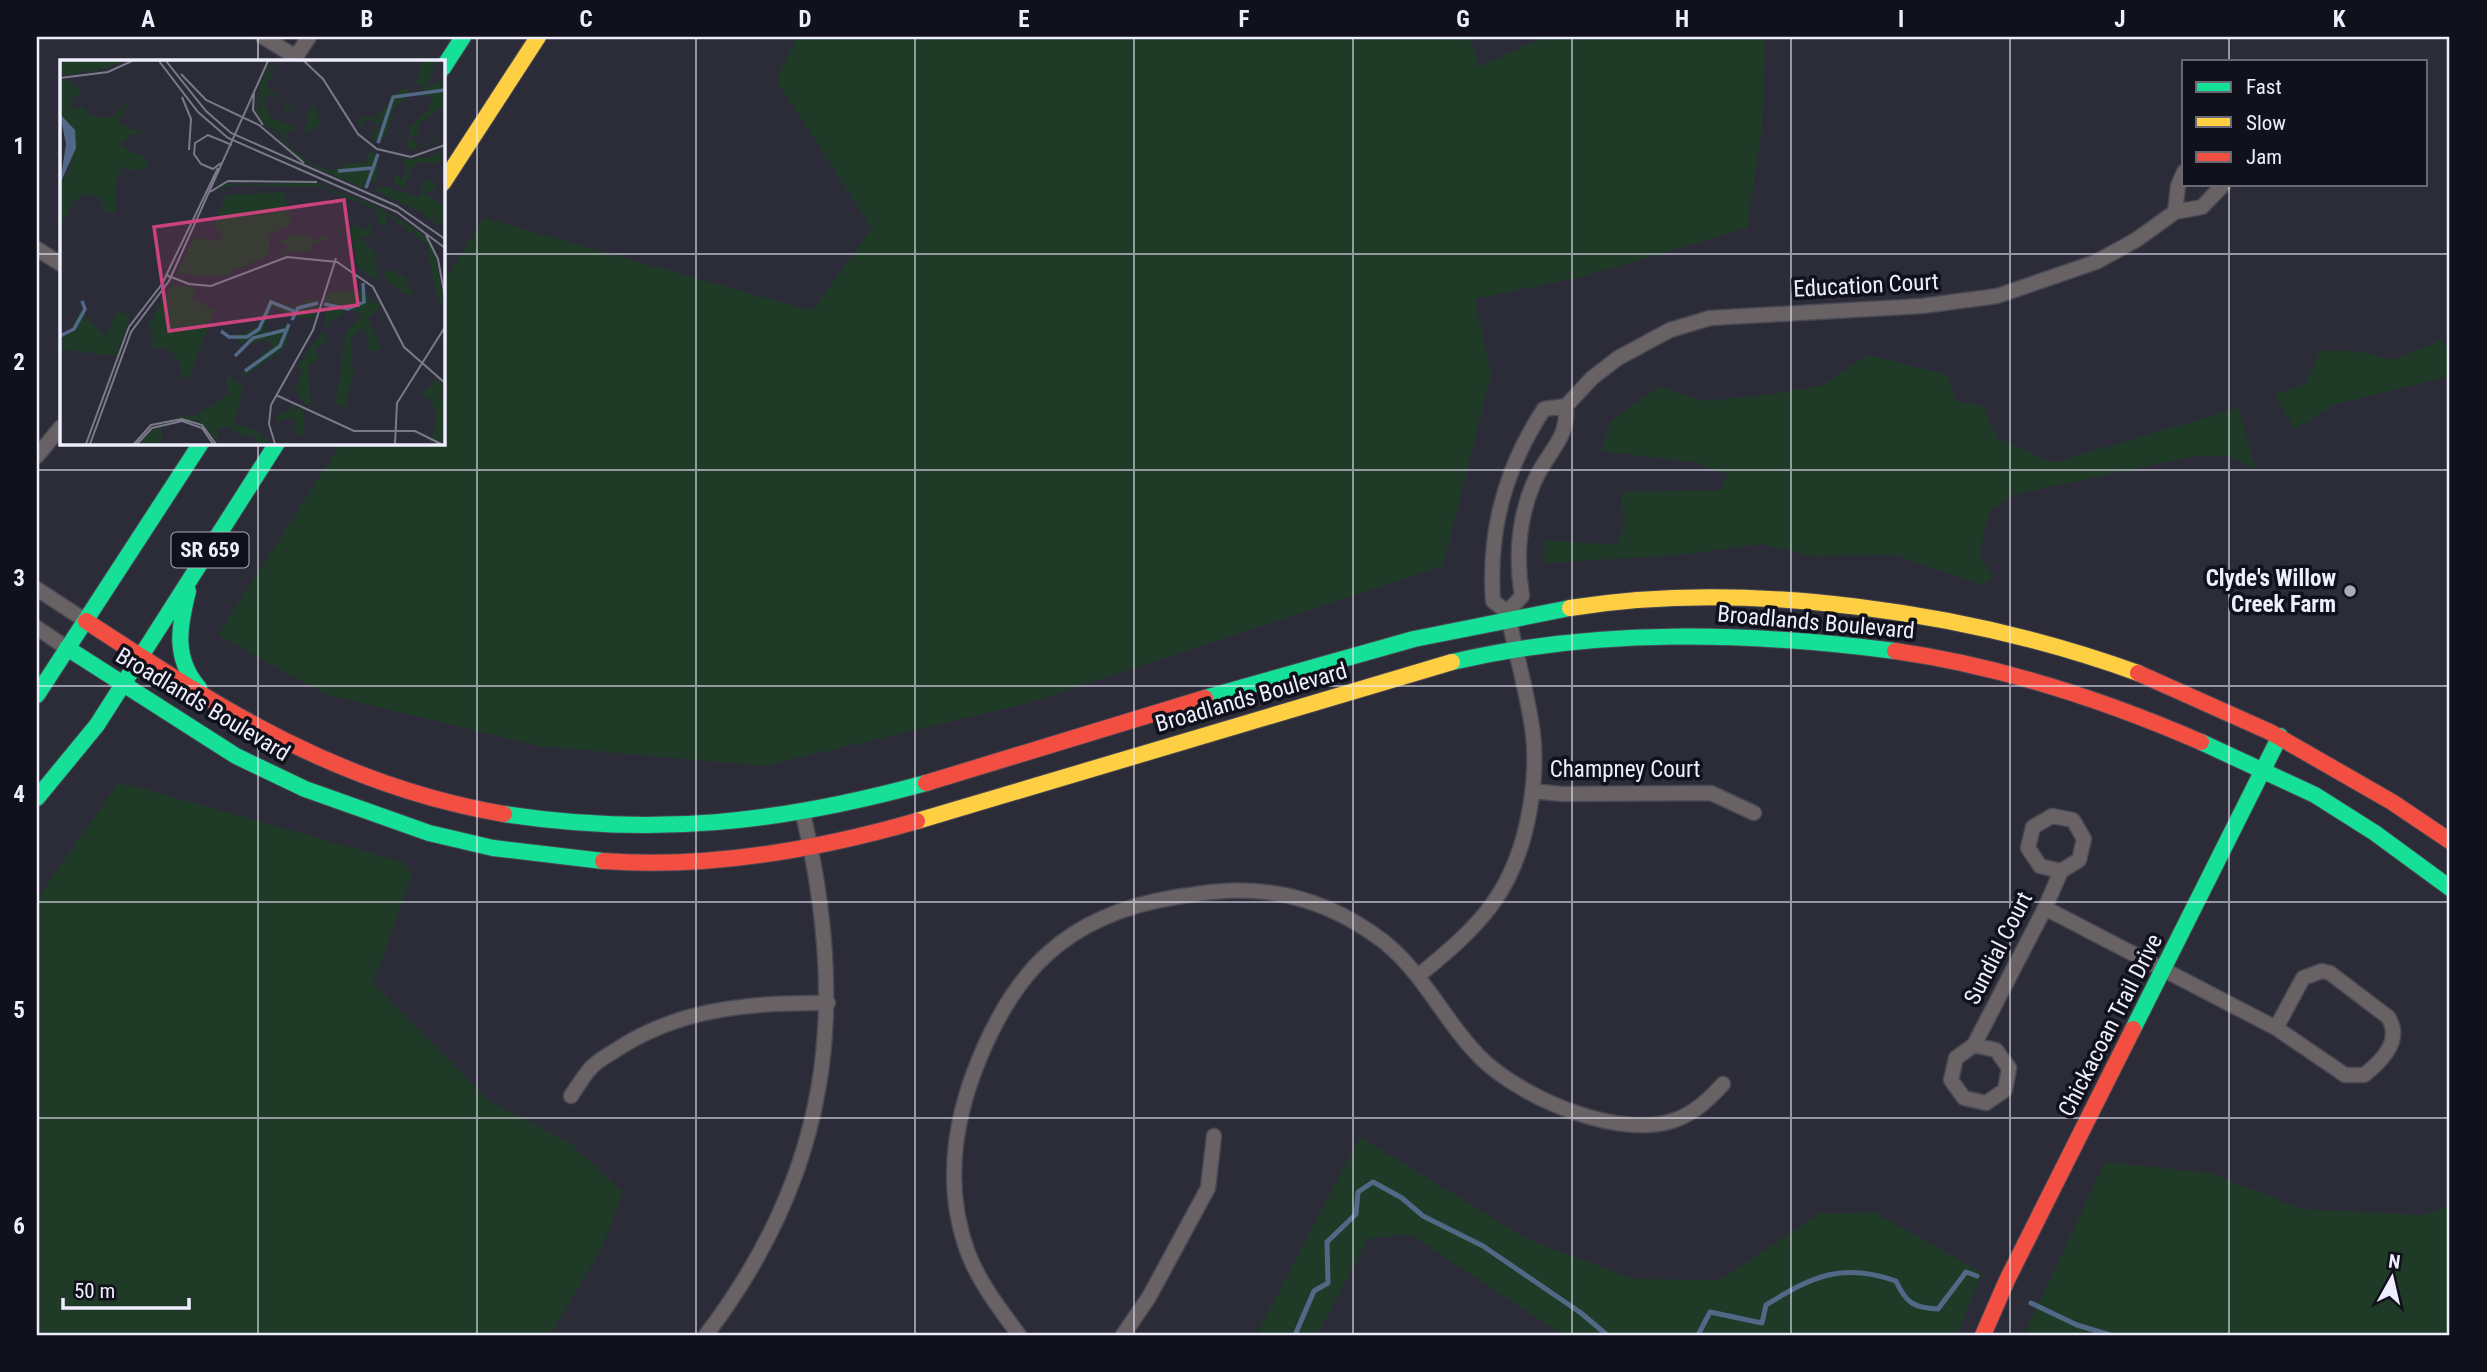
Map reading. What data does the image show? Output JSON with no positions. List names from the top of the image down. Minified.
{"streets":{"main road":["SR 659","Broadlands Boulevard","Chickacoan Trail Drive"],"street":["Education Court","Champney Court","Sundial Court"]},"crossings":[["SR 659","Broadlands Boulevard"],["Broadlands Boulevard","Chickacoan Trail Drive"]],"places":["Clyde's Willow Creek Farm"],"legend":["Fast","Slow","Jam"],"scale_bar":"50 m","north":"top","grid":{"columns":["A","B","C","D","E","F","G","H","I","J","K"],"rows":["1","2","3","4","5","6"]}}
